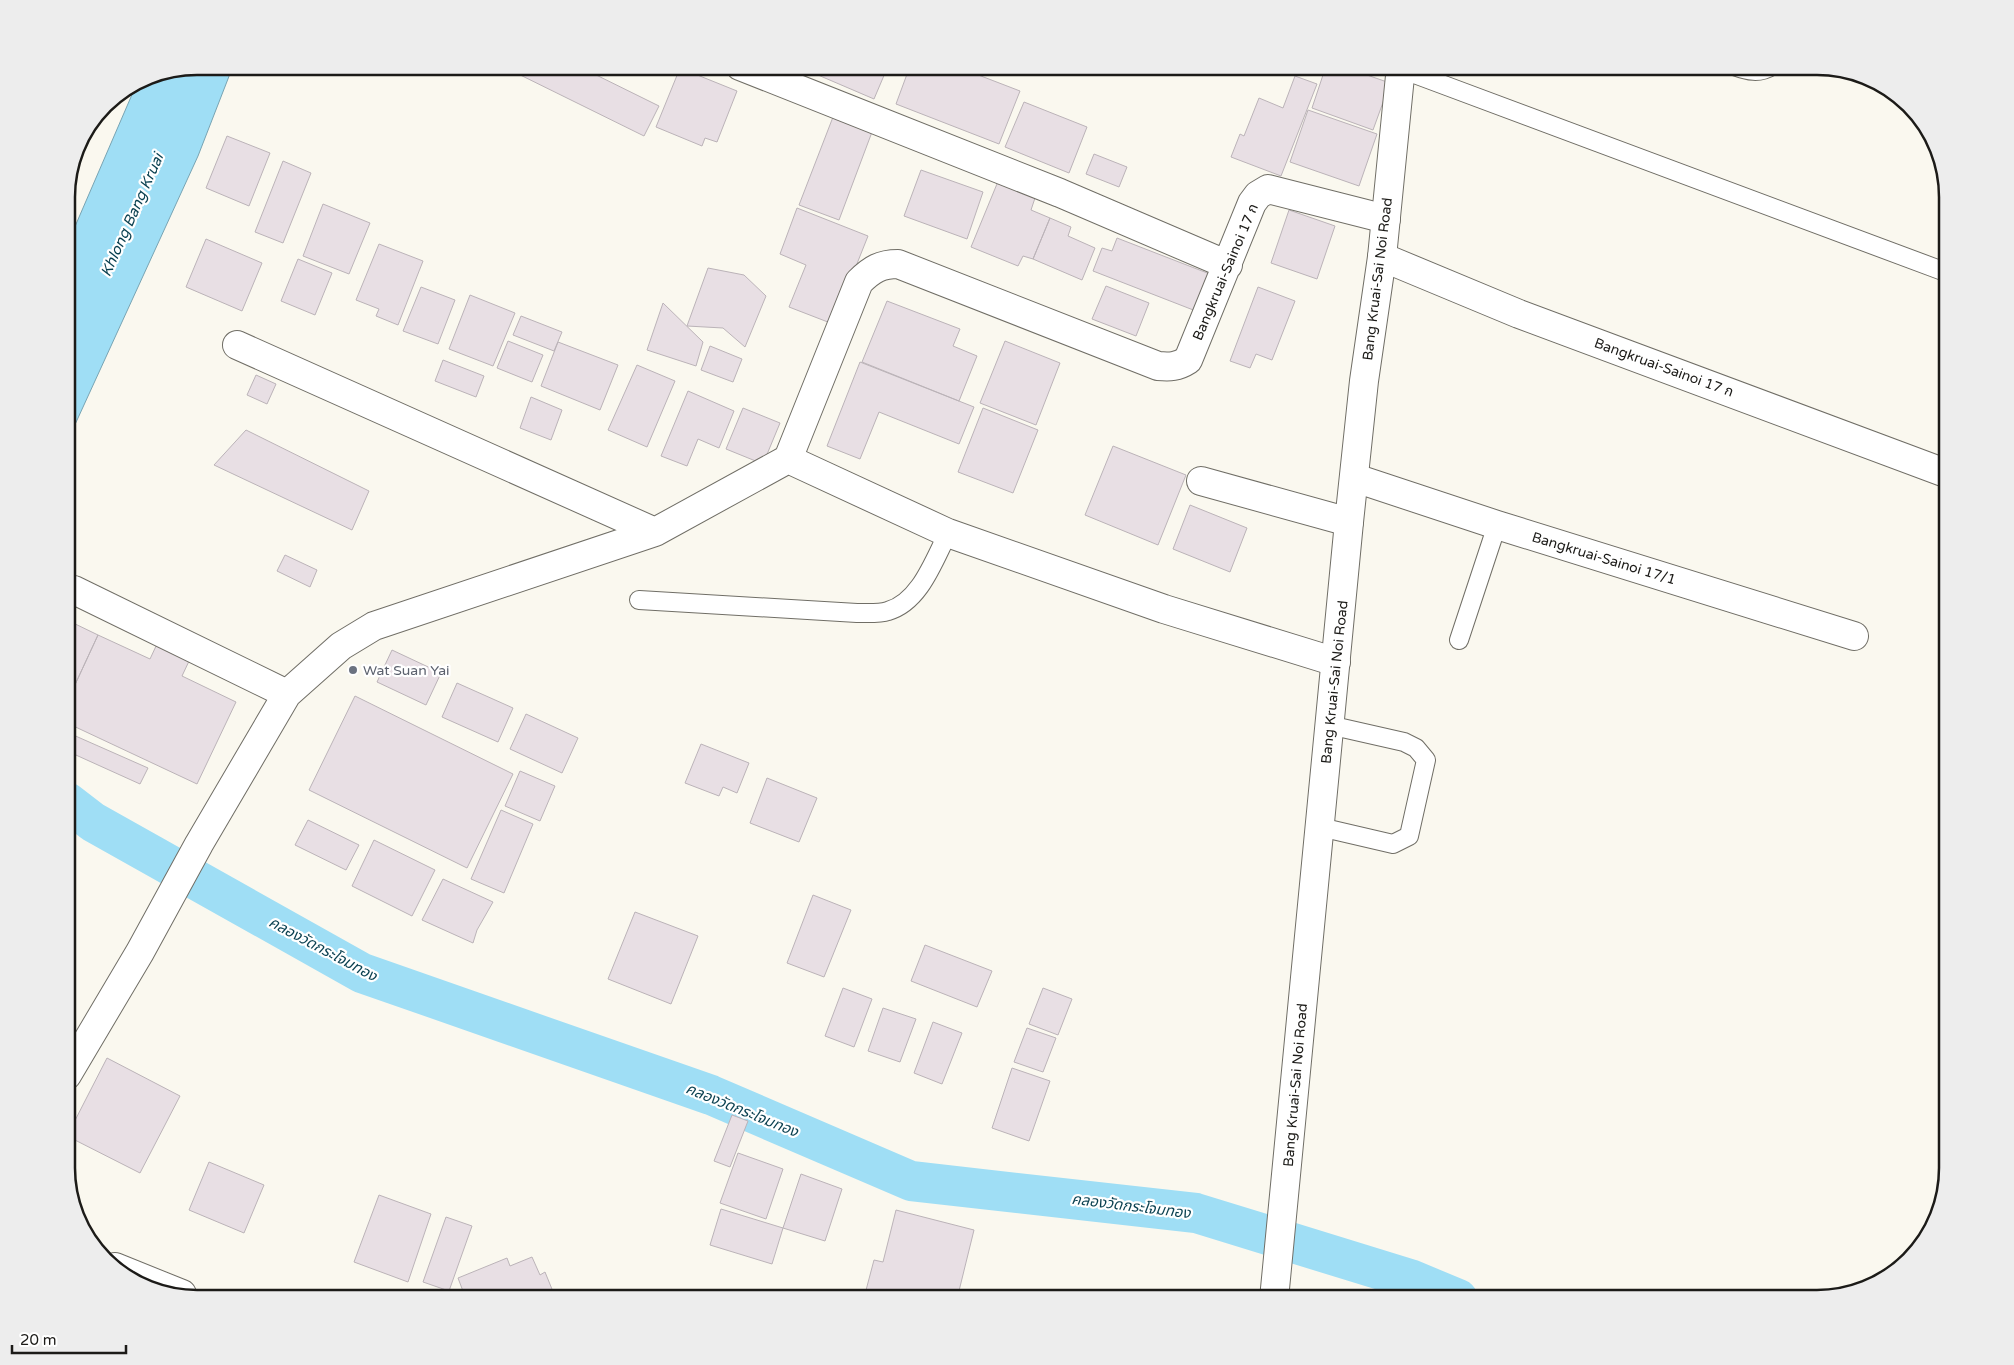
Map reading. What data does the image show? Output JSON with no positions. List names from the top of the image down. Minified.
{"streets":{"street":["Bangkruai-Sainoi 17 ก","Bang Kruai-Sai Noi Road","Bangkruai-Sainoi 17/1"]},"crossings":[["Bangkruai-Sainoi 17 ก","Bang Kruai-Sai Noi Road"],["Bang Kruai-Sai Noi Road","Bangkruai-Sainoi 17/1"]],"water":["Khlong Bang Kruai","คลองวัดกระโจมทอง"],"places":["Wat Suan Yai"],"scale_bar":"20 m"}
